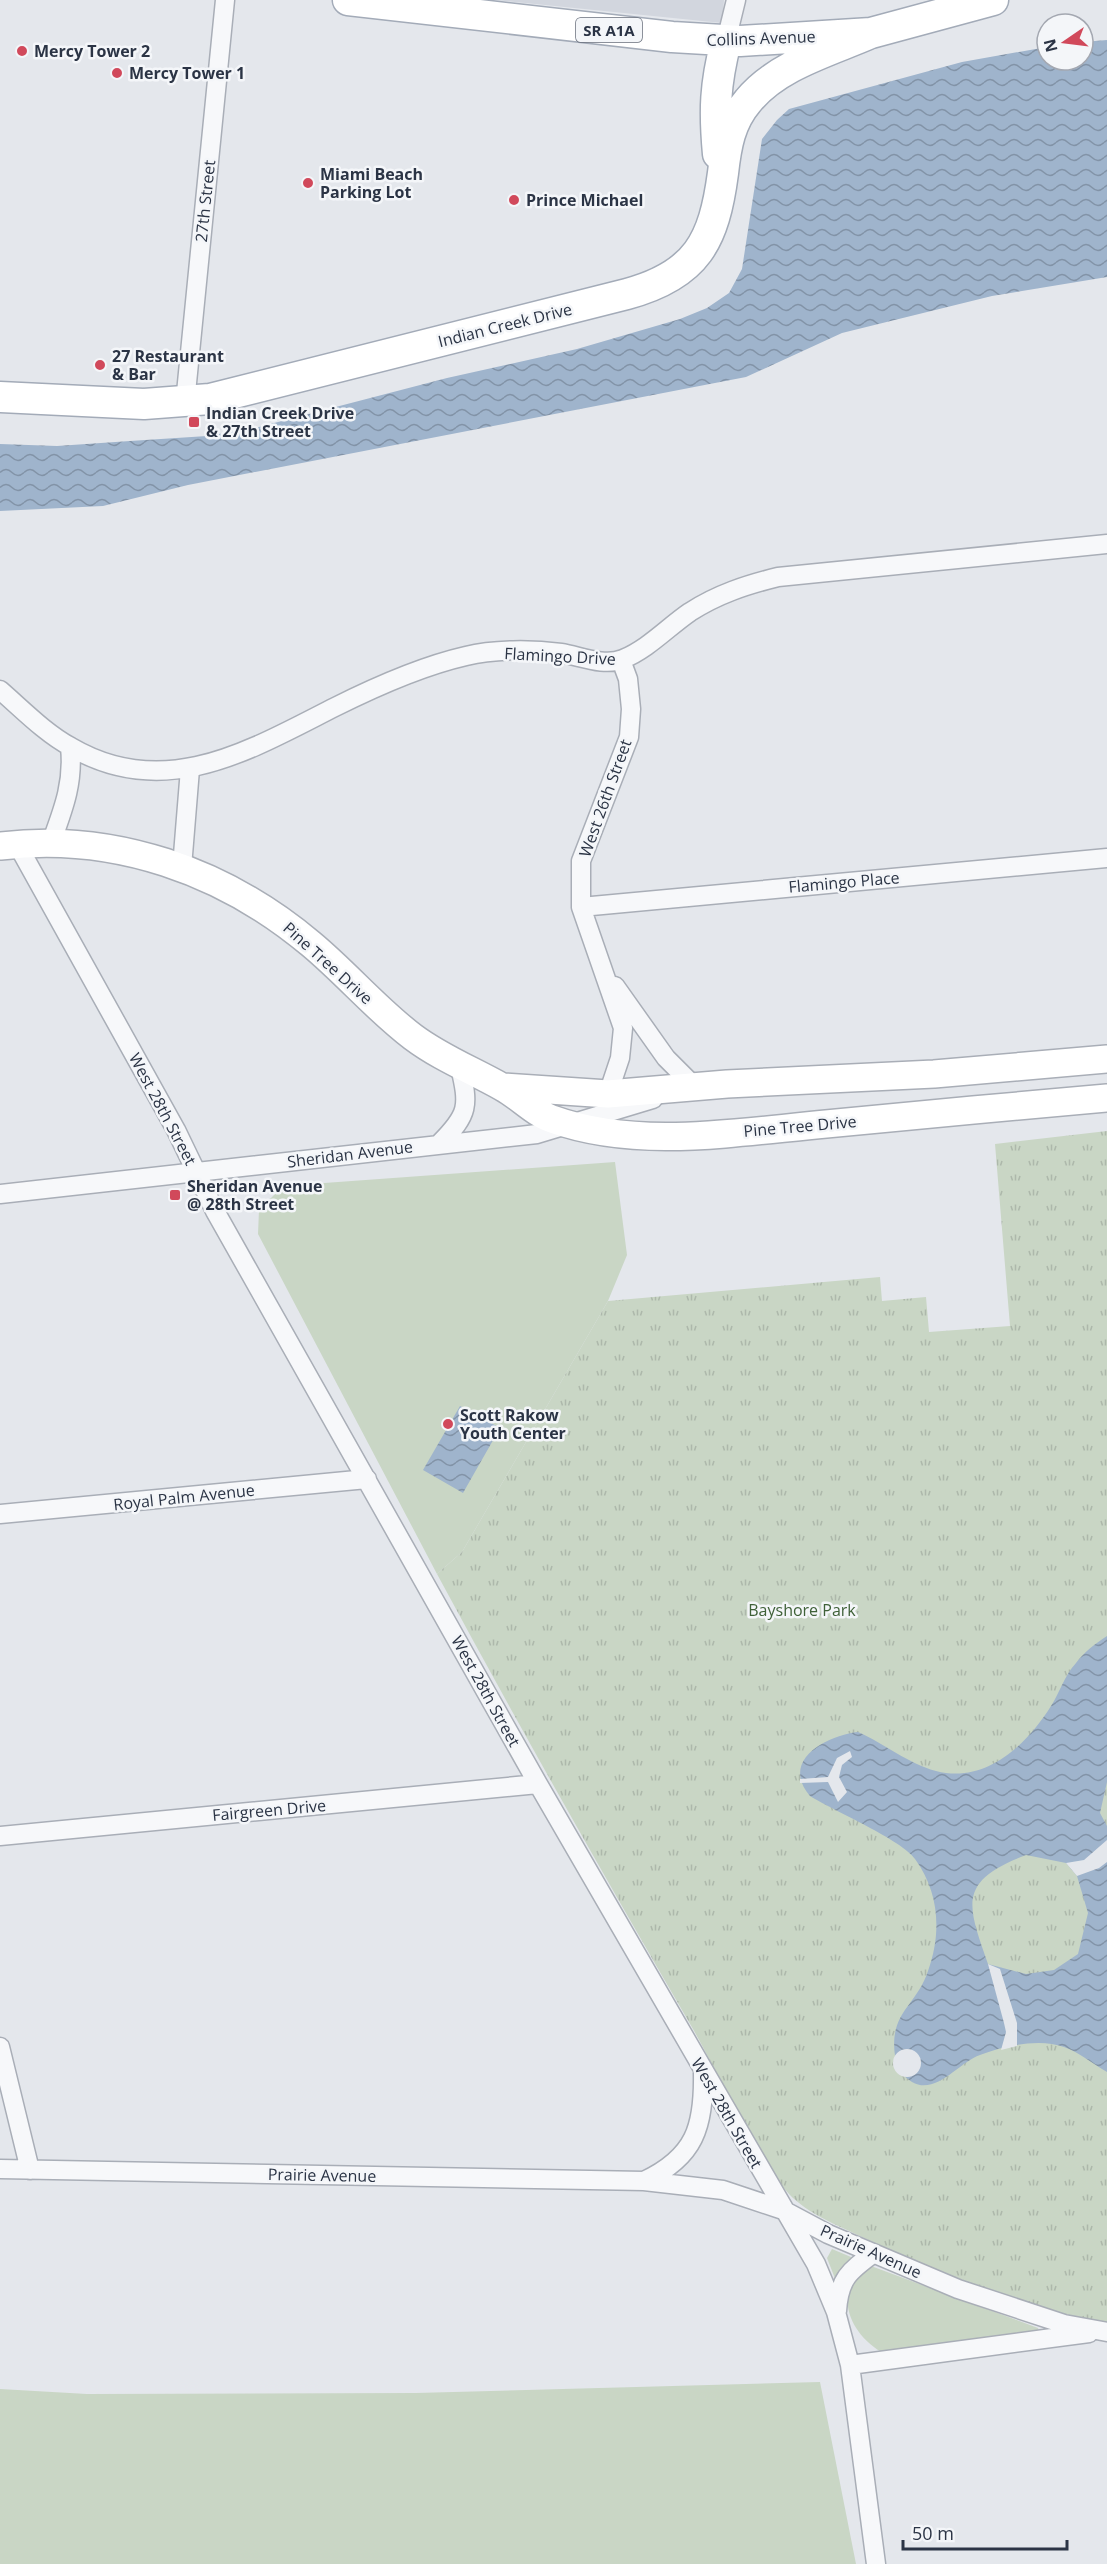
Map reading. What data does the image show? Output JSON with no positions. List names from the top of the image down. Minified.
{"streets":{"main road":["SR A1A","Collins Avenue","Indian Creek Drive","Pine Tree Drive"],"street":["27th Street","Flamingo Drive","West 26th Street","Flamingo Place","West 28th Street","Sheridan Avenue","Royal Palm Avenue","Fairgreen Drive","Prairie Avenue"]},"crossings":[["Collins Avenue","Indian Creek Drive"],["27th Street","Indian Creek Drive"],["Flamingo Drive","West 26th Street"],["West 26th Street","Flamingo Place"],["West 26th Street","Pine Tree Drive"],["West 26th Street","Sheridan Avenue"],["Pine Tree Drive","West 28th Street"],["Pine Tree Drive","Sheridan Avenue"],["West 28th Street","Sheridan Avenue"],["West 28th Street","Royal Palm Avenue"],["West 28th Street","Fairgreen Drive"],["West 28th Street","Prairie Avenue"]],"parks":["Bayshore Park"],"places":{"other":["Mercy Tower 2","Mercy Tower 1","Miami Beach Parking Lot","Prince Michael","27 Restaurant & Bar","Scott Rakow Youth Center"],"transit":["Indian Creek Drive & 27th Street","Sheridan Avenue @ 28th Street"]},"scale_bar":"50 m","north":"left"}
